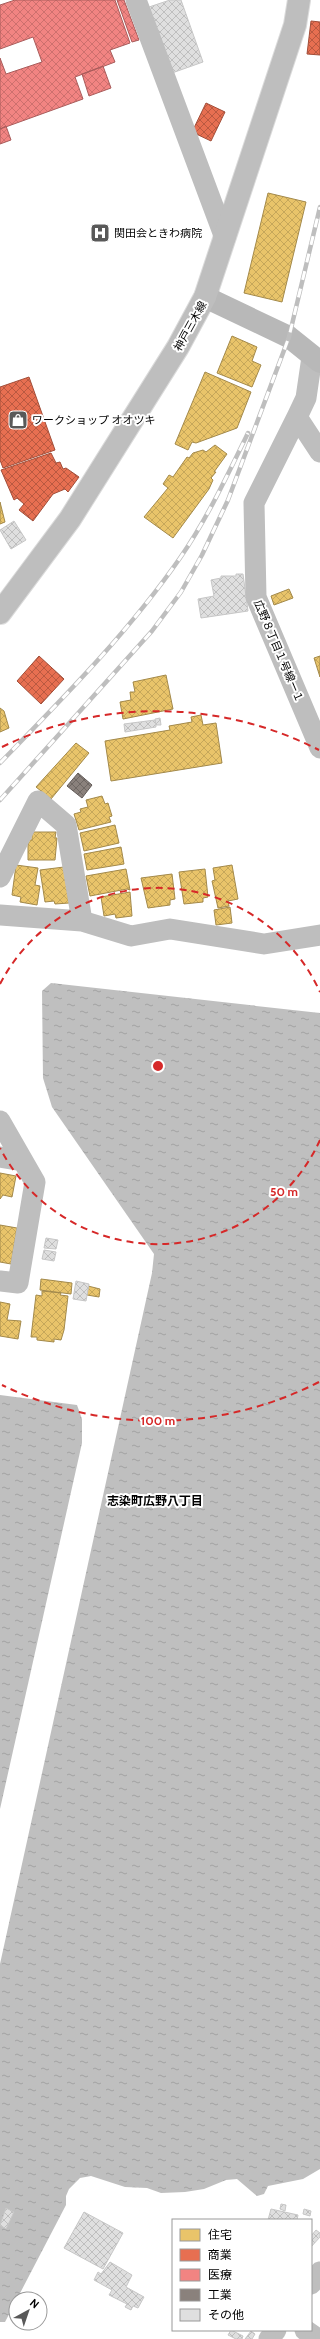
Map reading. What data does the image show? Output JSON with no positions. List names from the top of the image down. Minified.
{"streets":{"main road":["神戸三木線"],"street":["広野８丁目１号線ー１"]},"districts":["志染町広野八丁目"],"places":{"hospital":["関田会ときわ病院"],"shop":["ワークショップ オオツキ"]},"legend":["住宅","商業","医療","工業","その他"],"north":"top right","rings":["50 m","100 m"]}
